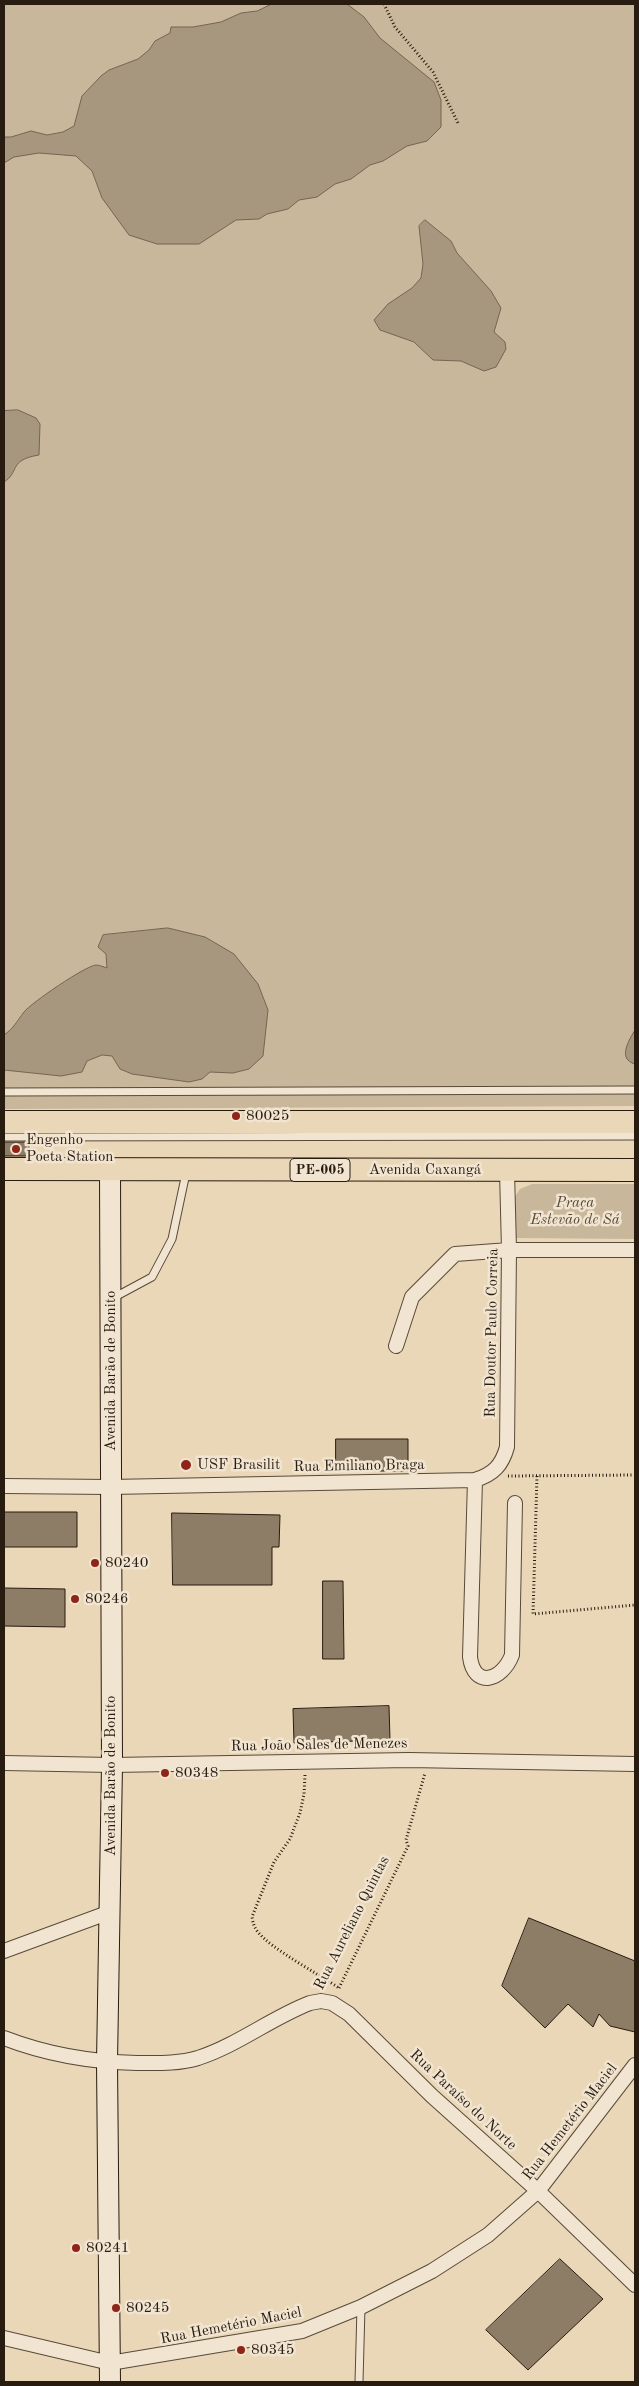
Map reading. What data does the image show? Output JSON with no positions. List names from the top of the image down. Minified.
{"streets":{"main road":["PE-005","Avenida Caxangá"],"street":["Rua Doutor Paulo Correia","Avenida Barão de Bonito","Rua Emiliano Braga","Rua João Sales de Menezes","Rua Aureliano Quintas","Rua Paraíso do Norte","Rua Hemetério Maciel"]},"crossings":[["Avenida Caxangá","Rua Doutor Paulo Correia"],["Avenida Caxangá","Avenida Barão de Bonito"],["Rua Doutor Paulo Correia","Rua Emiliano Braga"],["Avenida Barão de Bonito","Rua Emiliano Braga"],["Avenida Barão de Bonito","Rua João Sales de Menezes"],["Avenida Barão de Bonito","Rua Aureliano Quintas"],["Avenida Barão de Bonito","Rua Hemetério Maciel"],["Rua João Sales de Menezes","Rua Aureliano Quintas"],["Rua Aureliano Quintas","Rua Paraíso do Norte"],["Rua Paraíso do Norte","Rua Hemetério Maciel"]],"parks":["Praça Estevão de Sá"],"places":["80025","Engenho Poeta Station","USF Brasilit","80240","80246","80348","80241","80245","80345"]}
